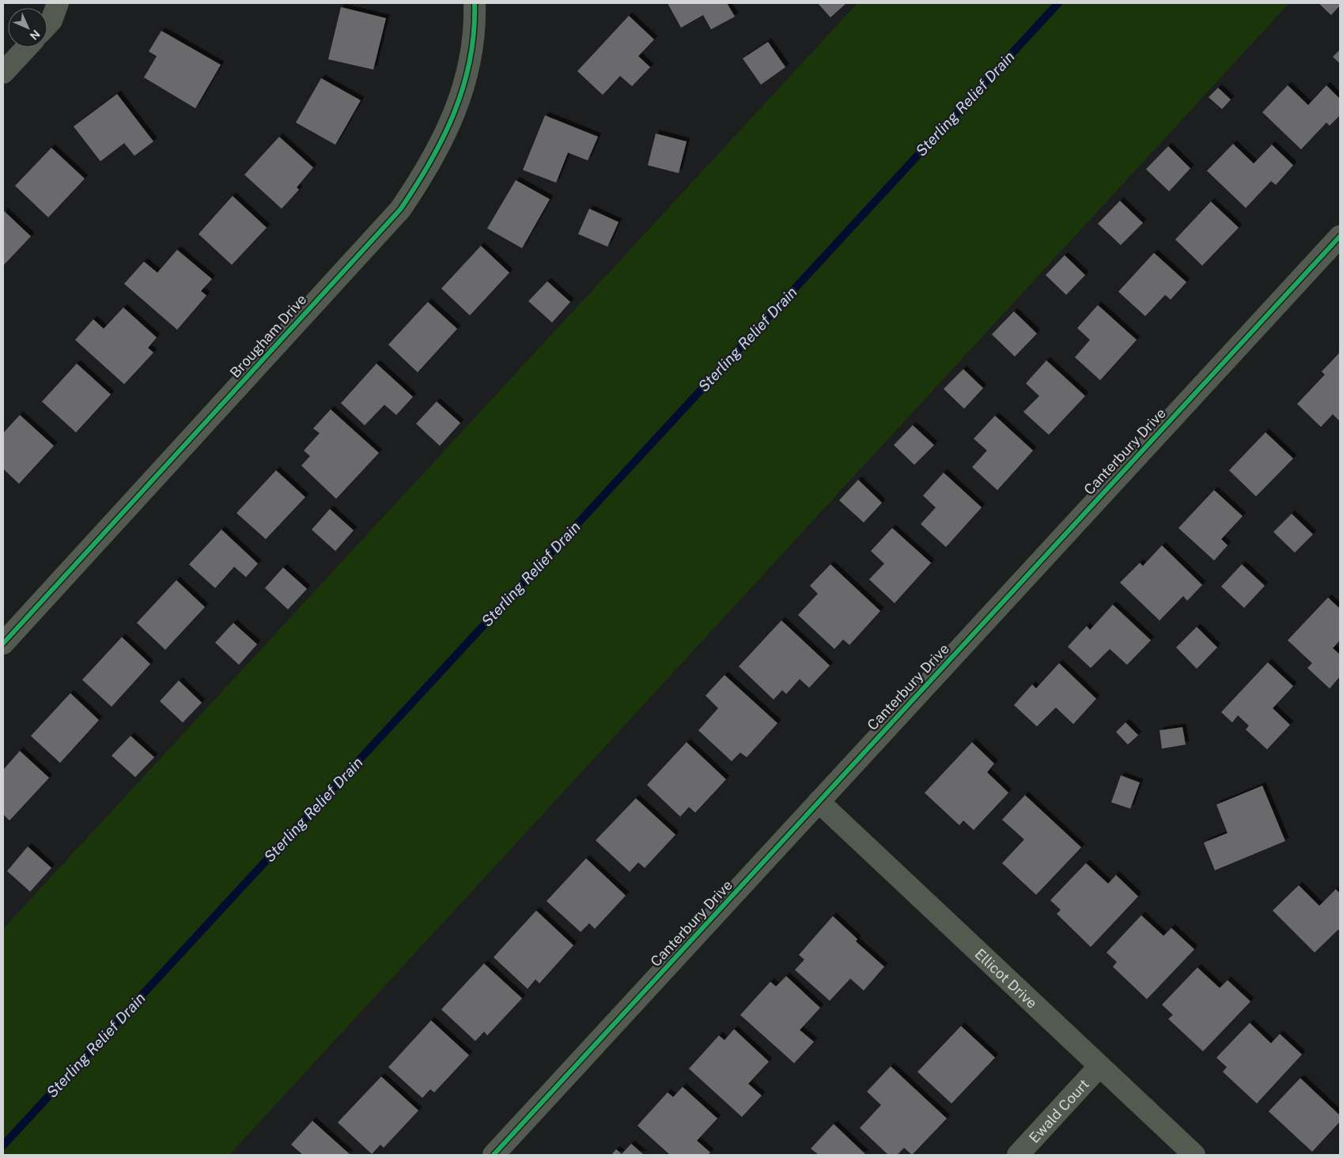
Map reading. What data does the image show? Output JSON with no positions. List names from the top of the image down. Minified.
{"streets":{"street":["Brougham Drive","Canterbury Drive","Ellicot Drive","Ewald Court"]},"crossings":[["Canterbury Drive","Ellicot Drive"],["Ellicot Drive","Ewald Court"]],"water":["Sterling Relief Drain"],"north":"bottom right"}
